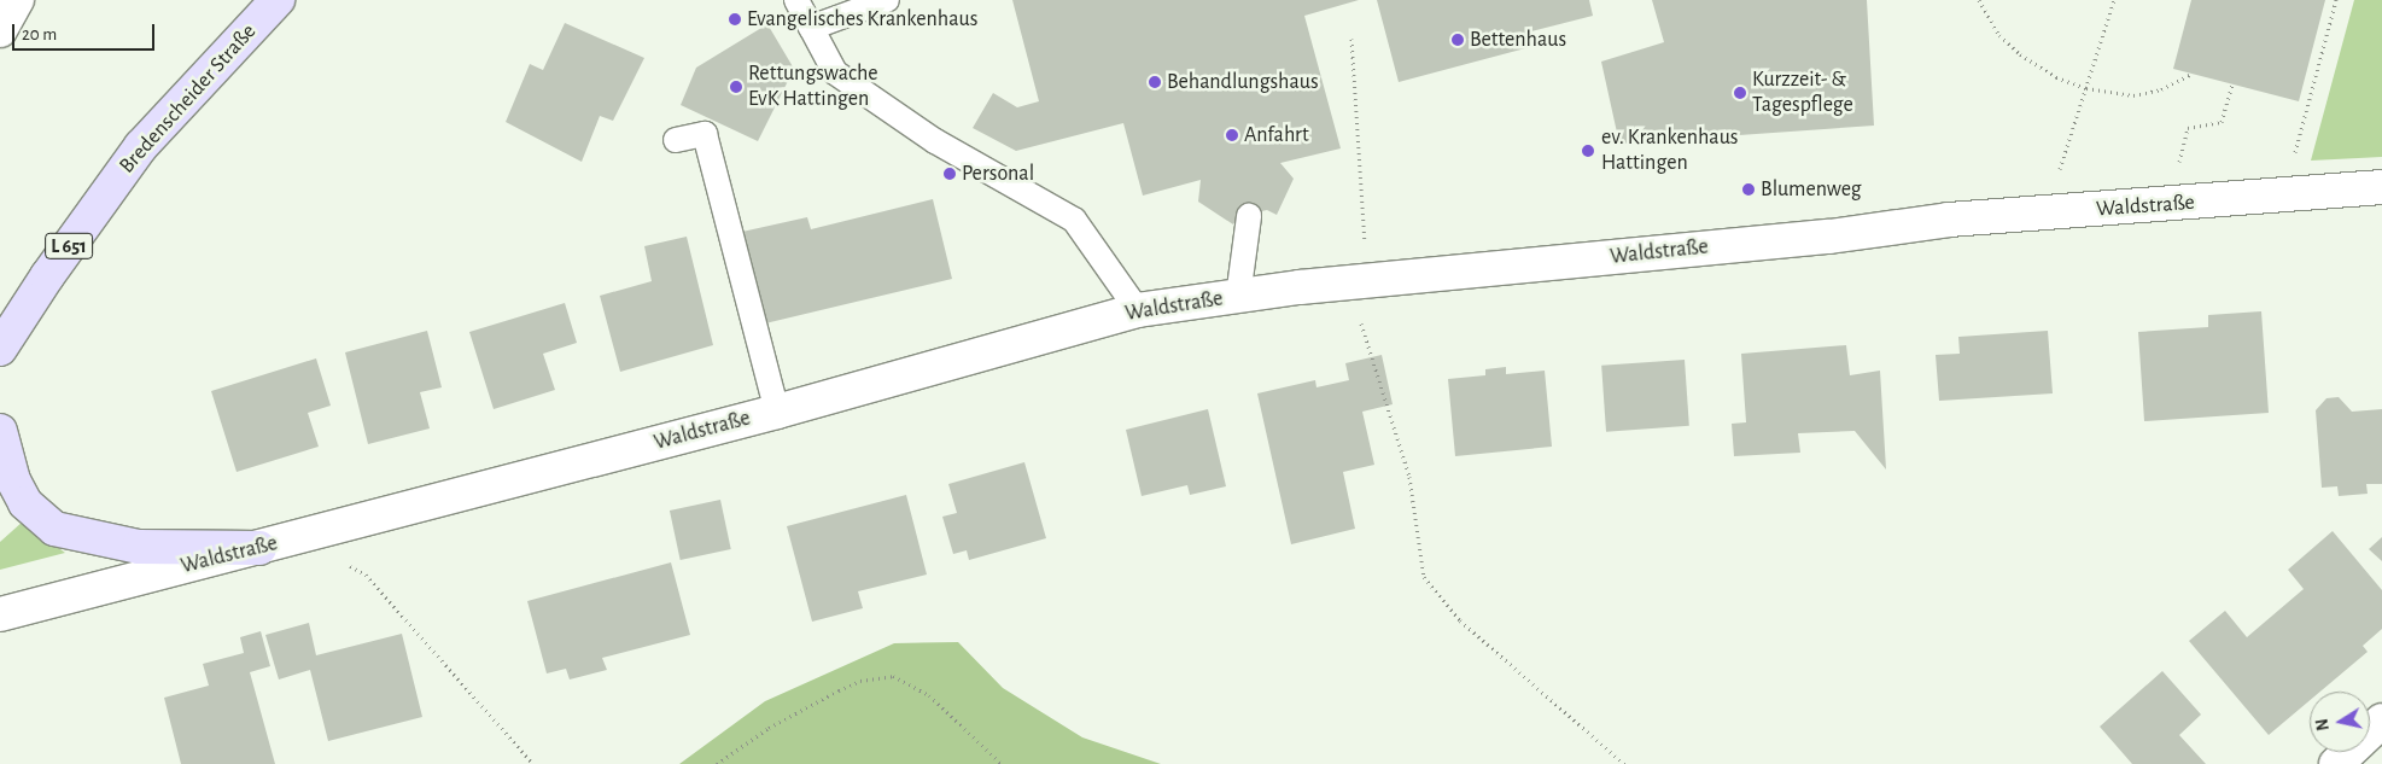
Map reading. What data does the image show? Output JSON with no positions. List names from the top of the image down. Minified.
{"streets":{"main road":["Bredenscheider Straße","L 651"],"street":["Waldstraße"]},"places":["Evangelisches Krankenhaus","Bettenhaus","Behandlungshaus","Rettungswache EvK Hattingen","Kurzzeit- & Tagespflege","Anfahrt","ev. Krankenhaus Hattingen","Personal","Blumenweg"],"scale_bar":"20 m","north":"left"}
